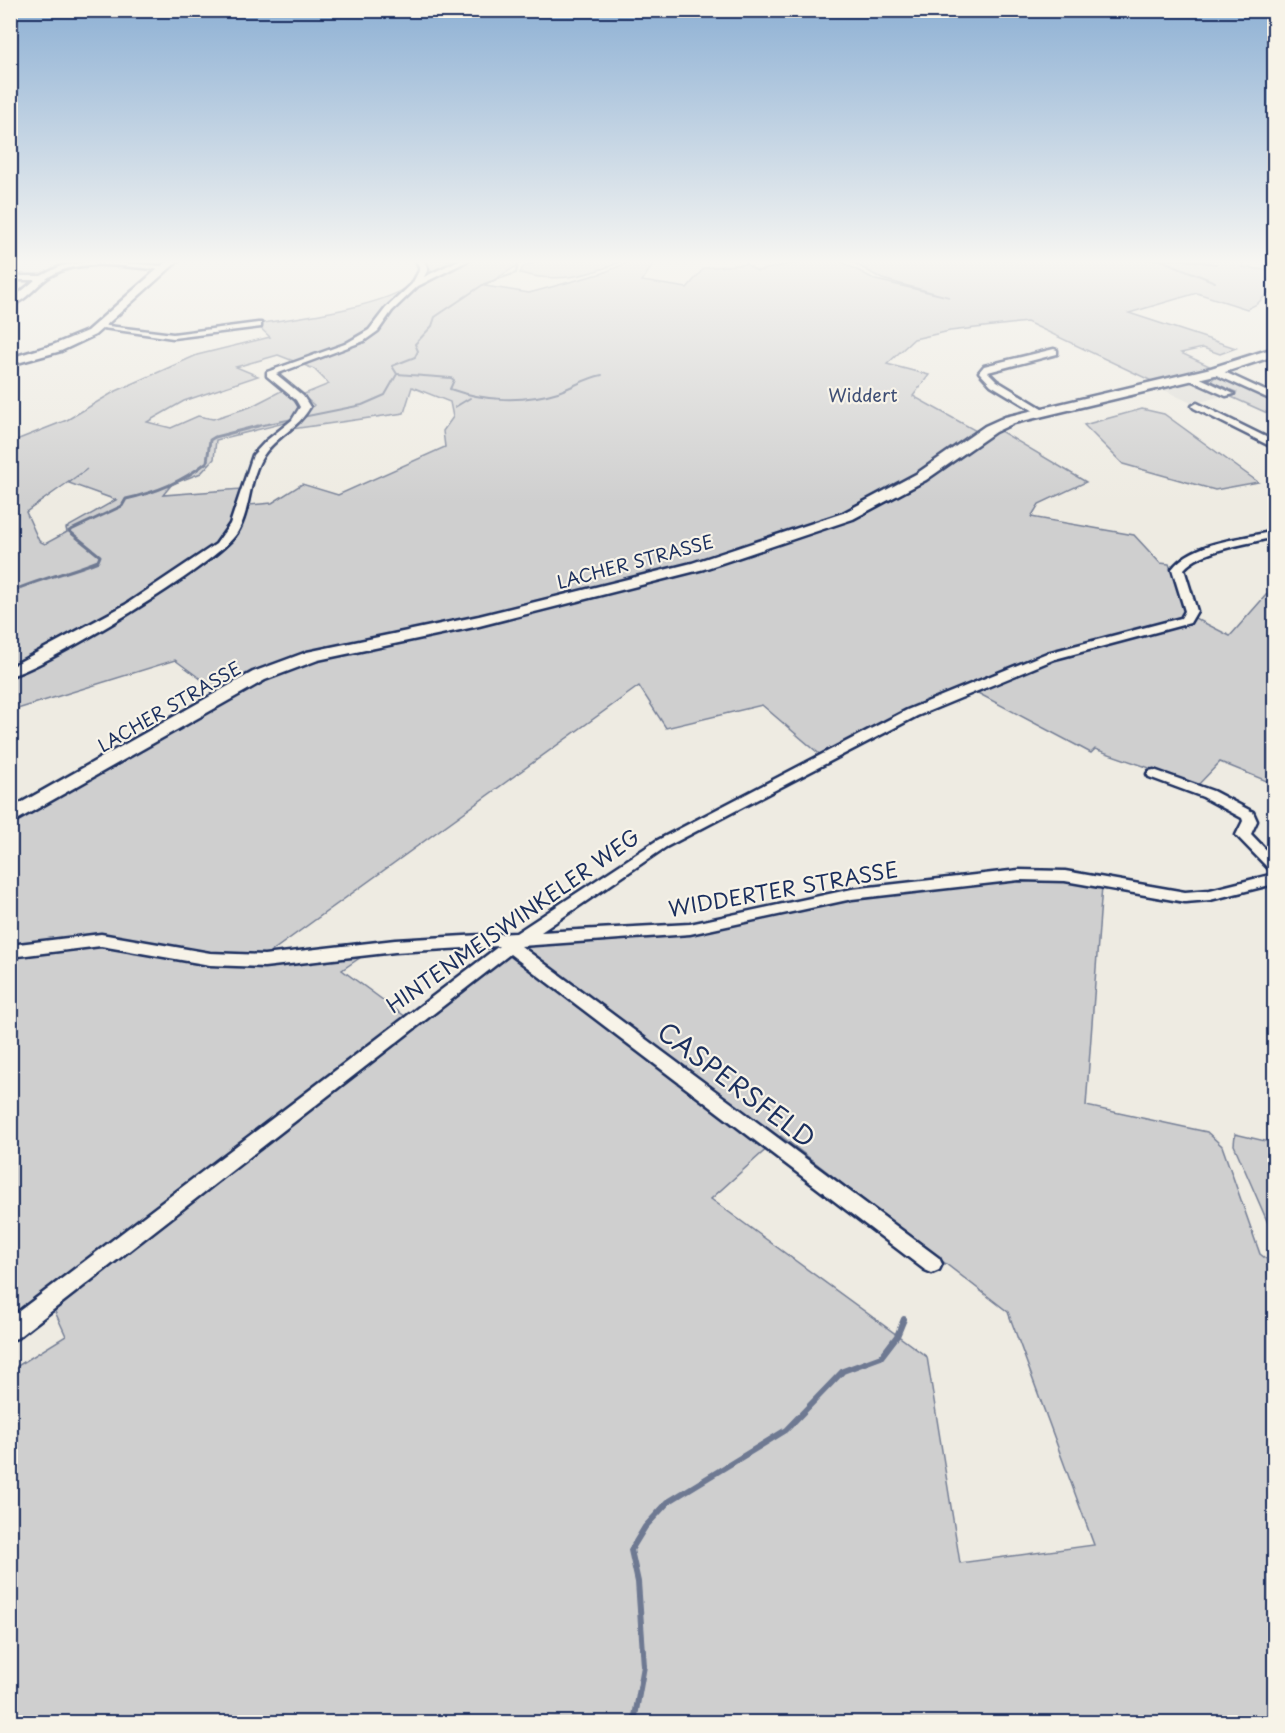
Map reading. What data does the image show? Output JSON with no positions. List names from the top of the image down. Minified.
{"streets":{"street":["LACHER STRASSE","WIDDERTER STRASSE","HINTENMEISWINKELER WEG","CASPERSFELD"]},"crossings":[["WIDDERTER STRASSE","HINTENMEISWINKELER WEG"],["WIDDERTER STRASSE","CASPERSFELD"],["HINTENMEISWINKELER WEG","CASPERSFELD"]],"parks":["Widdert"]}
